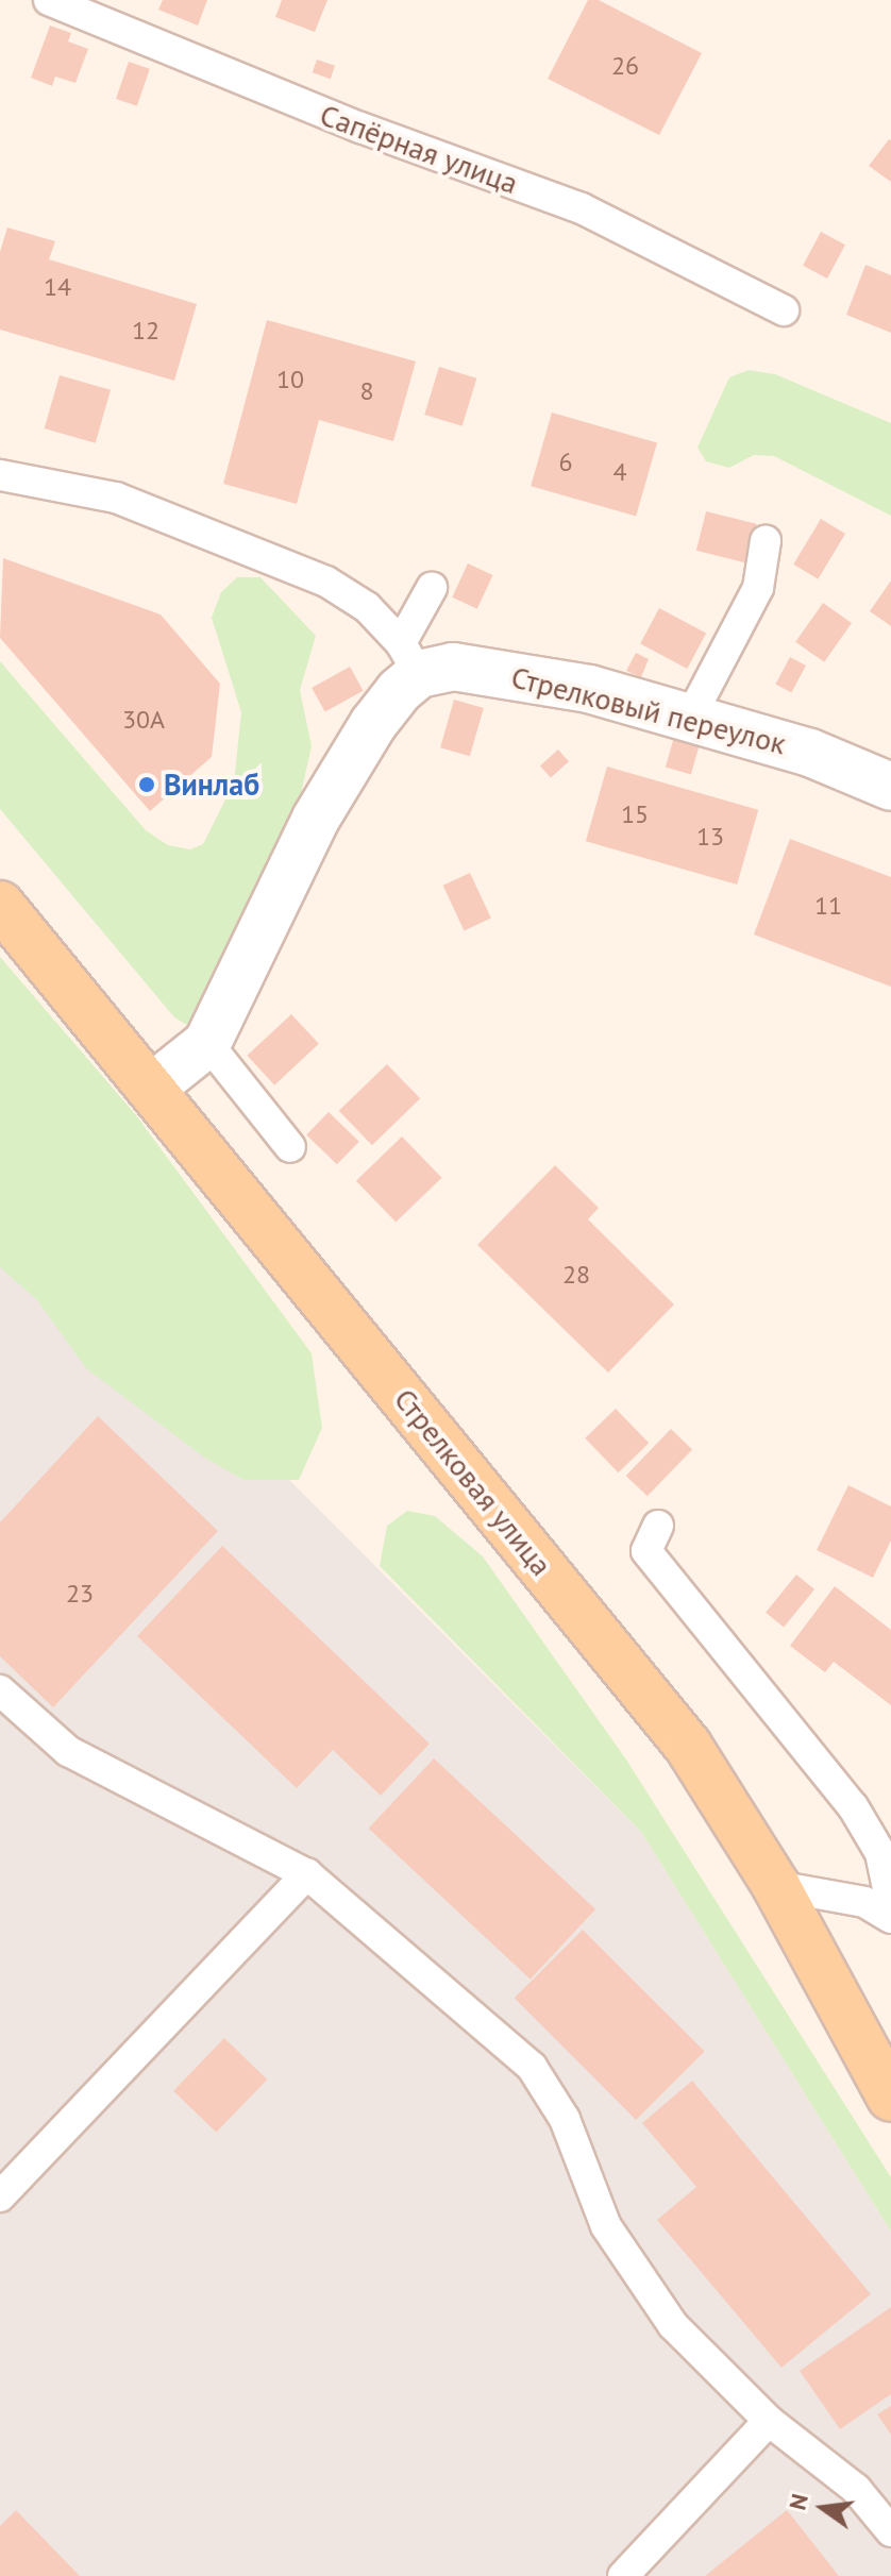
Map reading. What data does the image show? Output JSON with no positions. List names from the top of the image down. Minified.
{"streets":{"main road":["Стрелковая улица"],"street":["Стрелковый переулок"],"lane":["Сапёрная улица"]},"places":["Винлаб"],"house_numbers":["26","14","12","10","8","6","4","30А","15","13","11","28","23"],"north":"left"}
